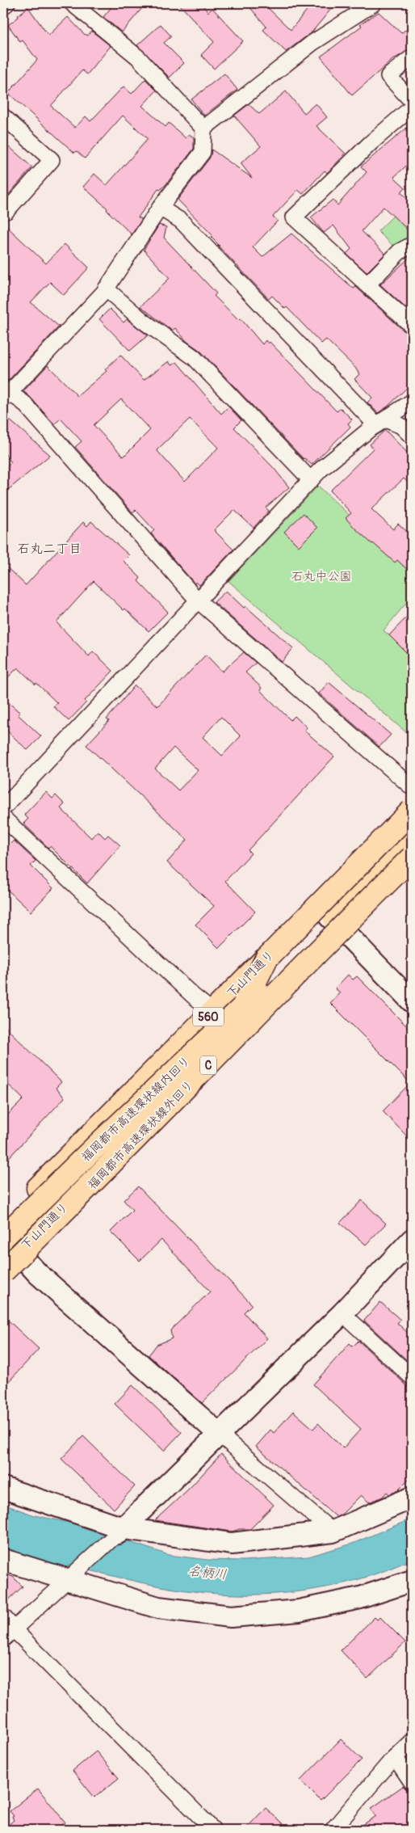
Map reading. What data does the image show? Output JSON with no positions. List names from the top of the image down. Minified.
{"streets":{"main road":["下山門通り","560","C","福岡都市高速環状線内回り","福岡都市高速環状線外回り"]},"crossings":[["下山門通り","福岡都市高速環状線内回り"],["下山門通り","福岡都市高速環状線外回り"]],"districts":["石丸二丁目"],"water":["名柄川"],"parks":["石丸中公園"]}
